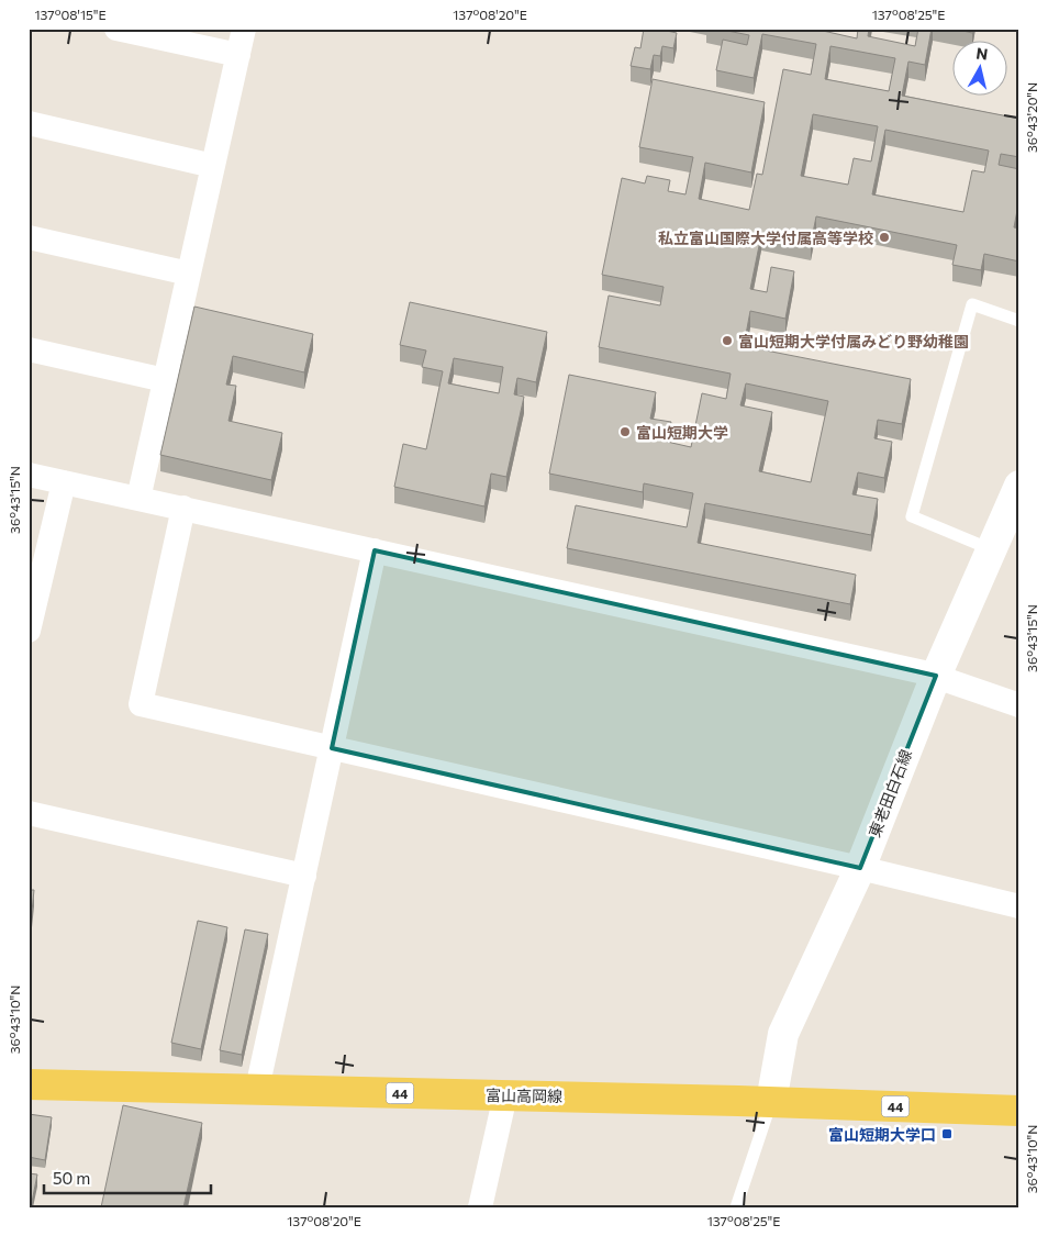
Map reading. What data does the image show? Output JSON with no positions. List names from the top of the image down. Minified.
{"streets":{"main road":["東老田白石線","44","富山高岡線"]},"crossings":[["東老田白石線","富山高岡線"]],"places":{"other":["私立富山国際大学付属高等学校","富山短期大学付属みどり野幼稚園","富山短期大学"],"transit":["富山短期大学口"]},"scale_bar":"50 m","north":"top","coordinates":["137°08'15\"E","137°08'20\"E","137°08'25\"E","36°43'20\"N","36°43'15\"N","36°43'10\"N"]}
